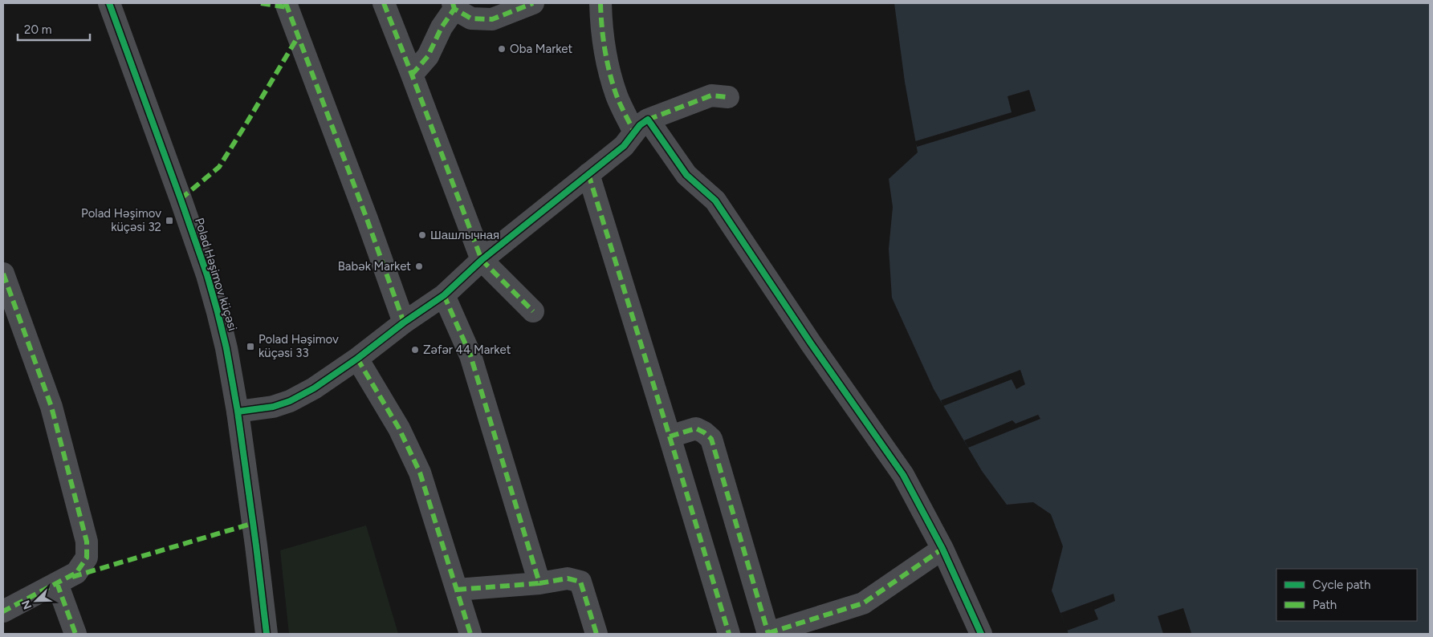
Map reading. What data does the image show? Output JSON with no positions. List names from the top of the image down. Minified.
{"streets":{"street":["Polad Həşimov küçəsi"]},"places":{"other":["Oba Market","Шашлычная","Babək Market","Zəfər 44 Market"],"transit":["Polad Həşimov küçəsi 32","Polad Həşimov küçəsi 33"]},"legend":["Cycle path","Path"],"scale_bar":"20 m","north":"bottom left"}
